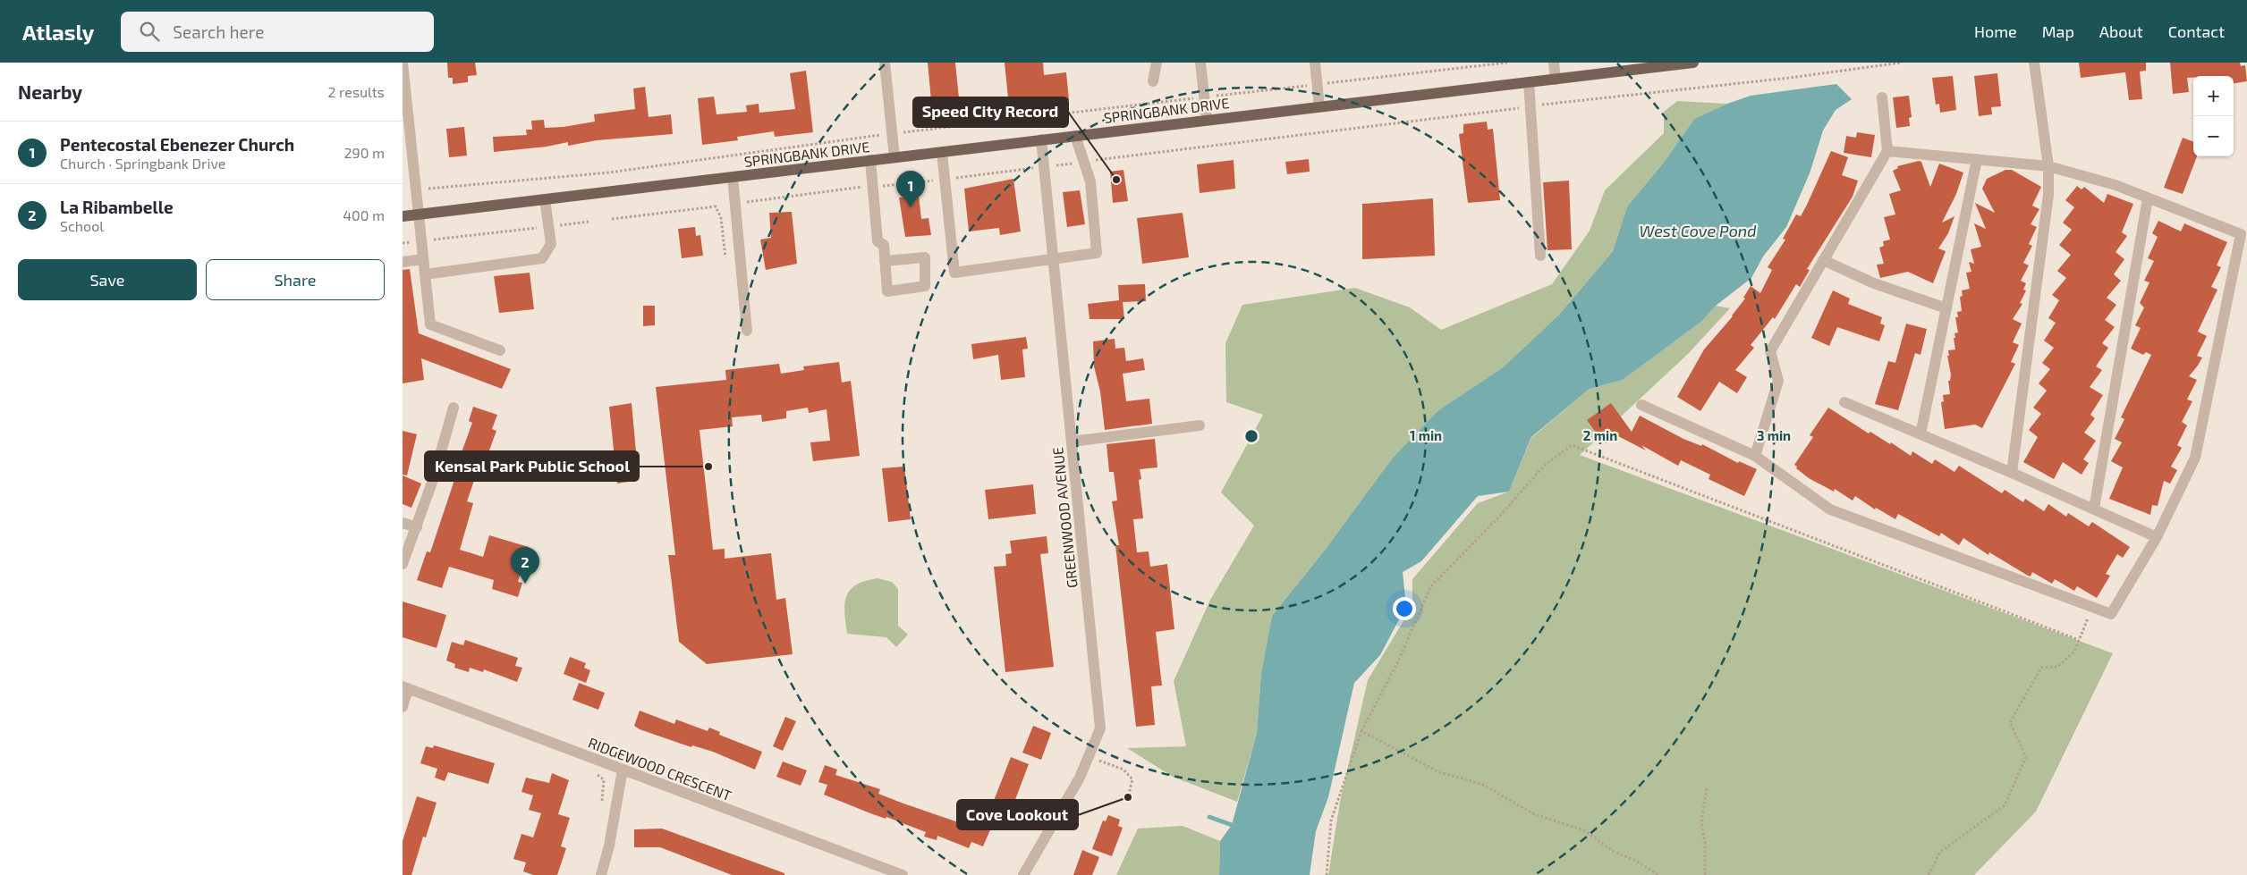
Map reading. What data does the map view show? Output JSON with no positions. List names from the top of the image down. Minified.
{"streets":{"main road":["SPRINGBANK DRIVE"],"street":["GREENWOOD AVENUE","RIDGEWOOD CRESCENT"]},"crossings":[["SPRINGBANK DRIVE","GREENWOOD AVENUE"]],"water":["West Cove Pond"],"places":["Speed City Record","Kensal Park Public School","Cove Lookout"],"page":{"header":"Atlasly","search":"Search here","nav":["Home","Map","About","Contact"],"heading":["Nearby","2 results"],"map_buttons":["+","−"],"list":[{"mark":"1","name":"Pentecostal Ebenezer Church","note":"Church · Springbank Drive","value":"290 m"},{"mark":"2","name":"La Ribambelle","note":"School","value":"400 m"}],"pins":["1","2"],"buttons":["Save","Share"]},"rings":["1 min","2 min","3 min"]}
